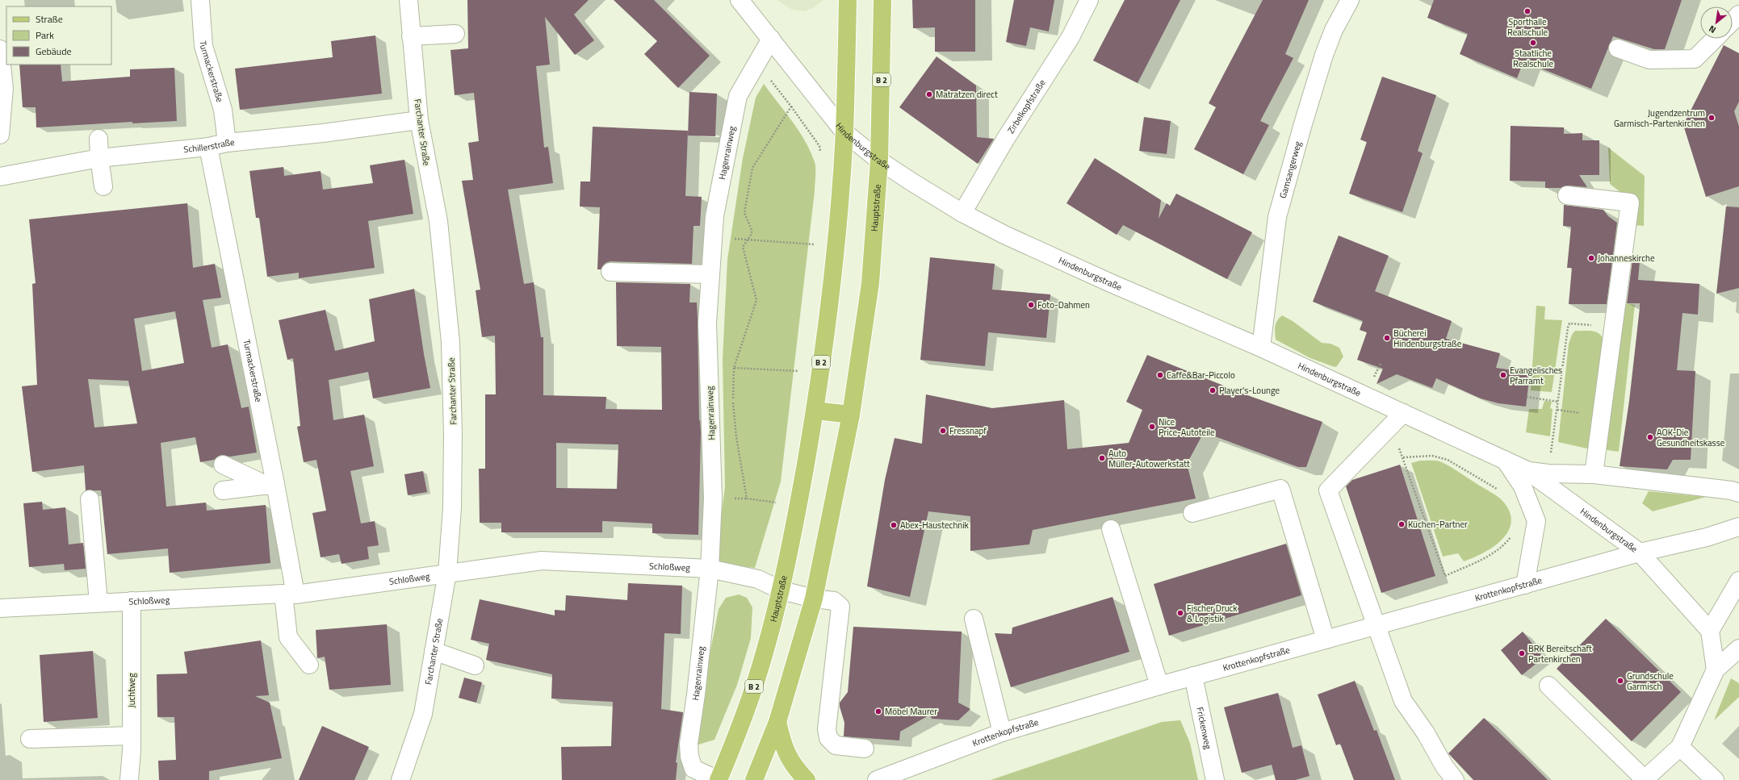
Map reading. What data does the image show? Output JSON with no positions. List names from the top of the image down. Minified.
{"streets":{"main road":["B 2","Hauptstraße"],"street":["Turmackerstraße","Zirbelkopfstraße","Farchanter Straße","Schillerstraße","Hindenburgstraße","Hagenrainweg","Gamsangerweg","Schloßweg","Krottenkopfstraße","Juchtweg","Frickenweg"]},"crossings":[["Turmackerstraße","Schillerstraße"],["Turmackerstraße","Schloßweg"],["Zirbelkopfstraße","Hindenburgstraße"],["Farchanter Straße","Schillerstraße"],["Farchanter Straße","Schloßweg"],["Hindenburgstraße","Hagenrainweg"],["Hindenburgstraße","Gamsangerweg"],["Hindenburgstraße","Hauptstraße"],["Hindenburgstraße","Krottenkopfstraße"],["Hagenrainweg","Hauptstraße"],["Hagenrainweg","Schloßweg"],["Hauptstraße","Schloßweg"],["Schloßweg","Juchtweg"],["Krottenkopfstraße","Frickenweg"]],"places":["Sporthalle Realschule","Staatliche Realschule","Matratzen direct","Jugendzentrum Garmisch-Partenkirchen","Johanneskirche","Foto-Dahmen","Bücherei Hindenburgstraße","Caffe&Bar-Piccolo","Evangelisches Pfarramt","Player's-Lounge","Nice Price-Autoteile","Fressnapf","AOK-Die Gesundheitskasse","Auto Müller-Autowerkstatt","Küchen-Partner","Abex-Haustechnik","Fischer Druck & Logistik","BRK Bereitschaft Partenkirchen","Grundschule Garmisch","Möbel Maurer"],"legend":["Straße","Park","Gebäude"],"north":"bottom left"}
